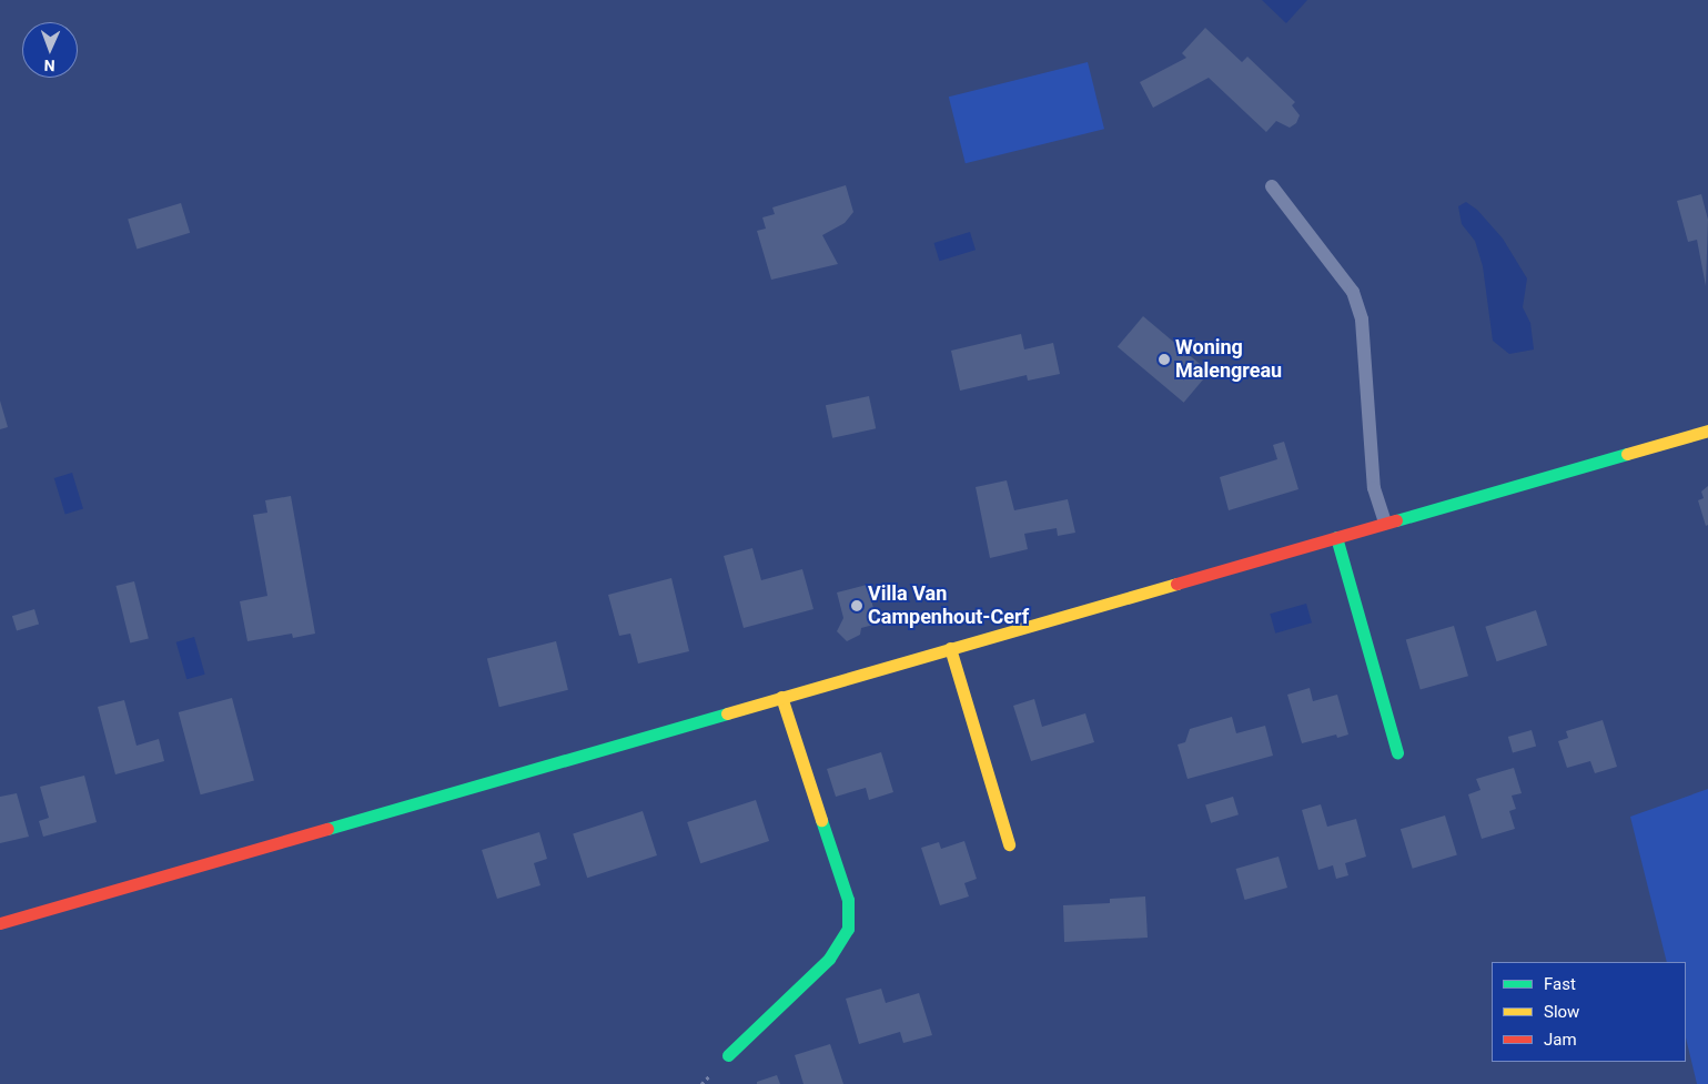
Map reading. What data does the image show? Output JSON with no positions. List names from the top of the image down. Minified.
{"places":["Woning Malengreau","Villa Van Campenhout-Cerf"],"legend":["Fast","Slow","Jam"],"north":"bottom"}
